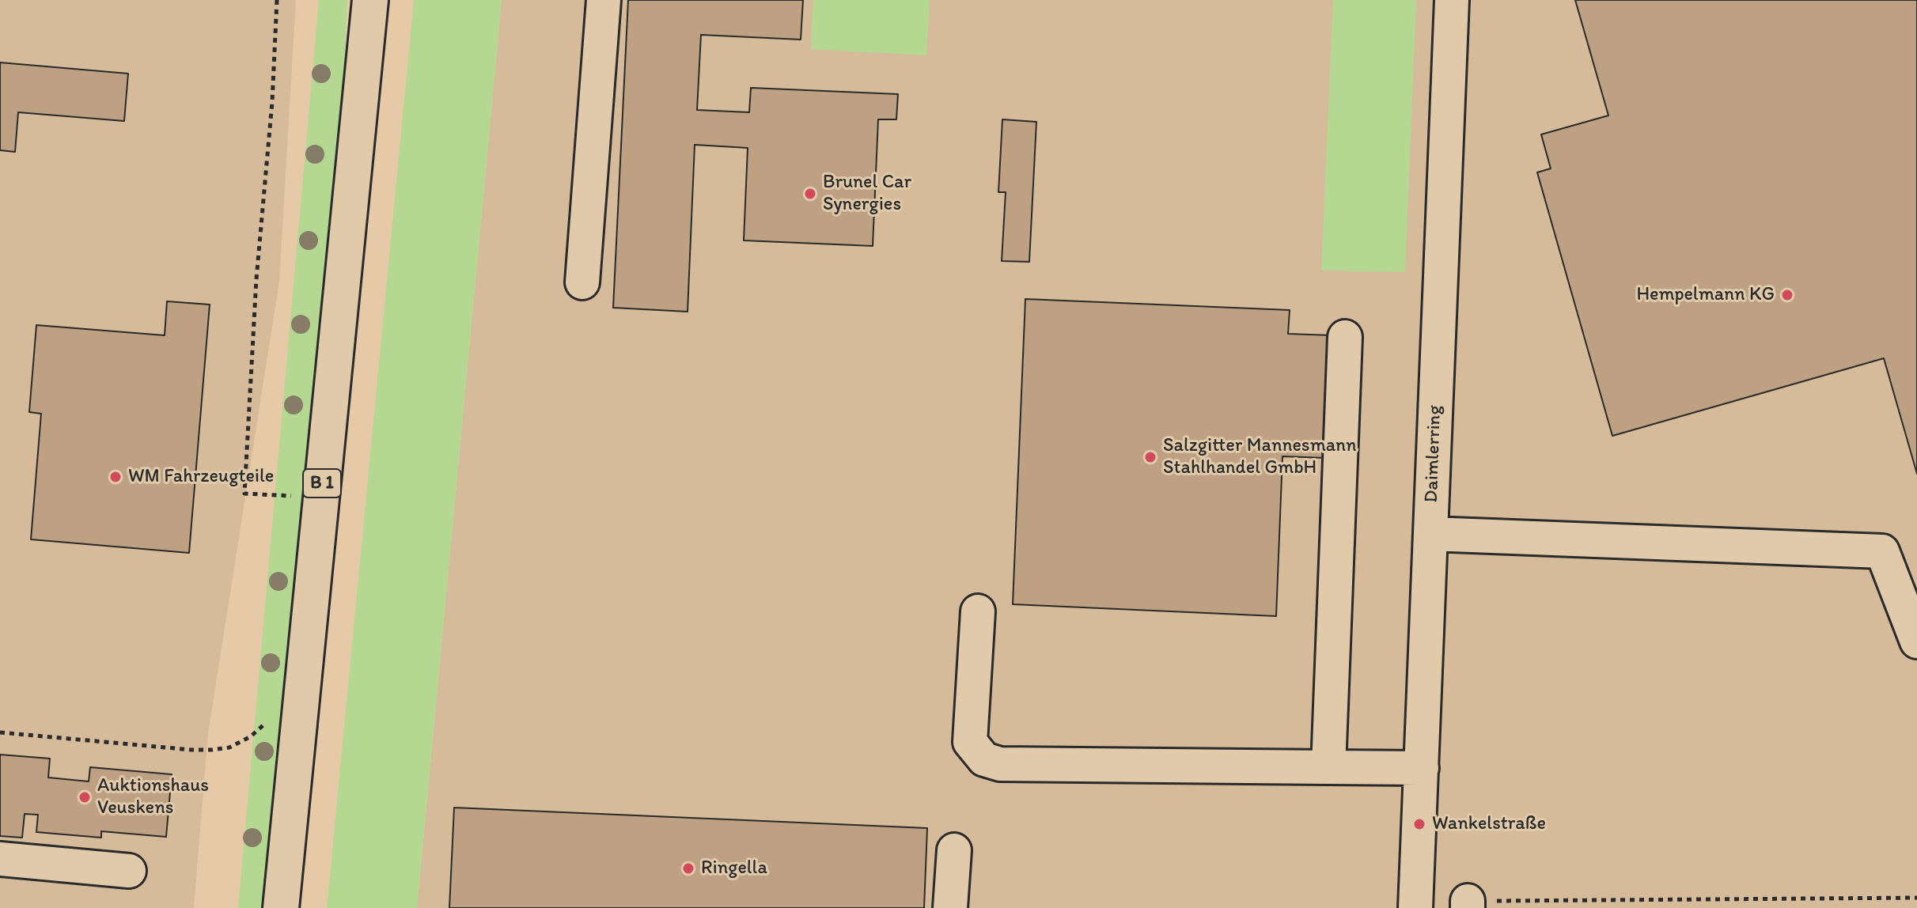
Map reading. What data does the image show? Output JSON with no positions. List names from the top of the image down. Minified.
{"streets":{"main road":["B 1"],"street":["Daimlerring"]},"places":["Brunel Car Synergies","Hempelmann KG","Salzgitter Mannesmann Stahlhandel GmbH","WM Fahrzeugteile","Auktionshaus Veuskens","Wankelstraße","Ringella"]}
